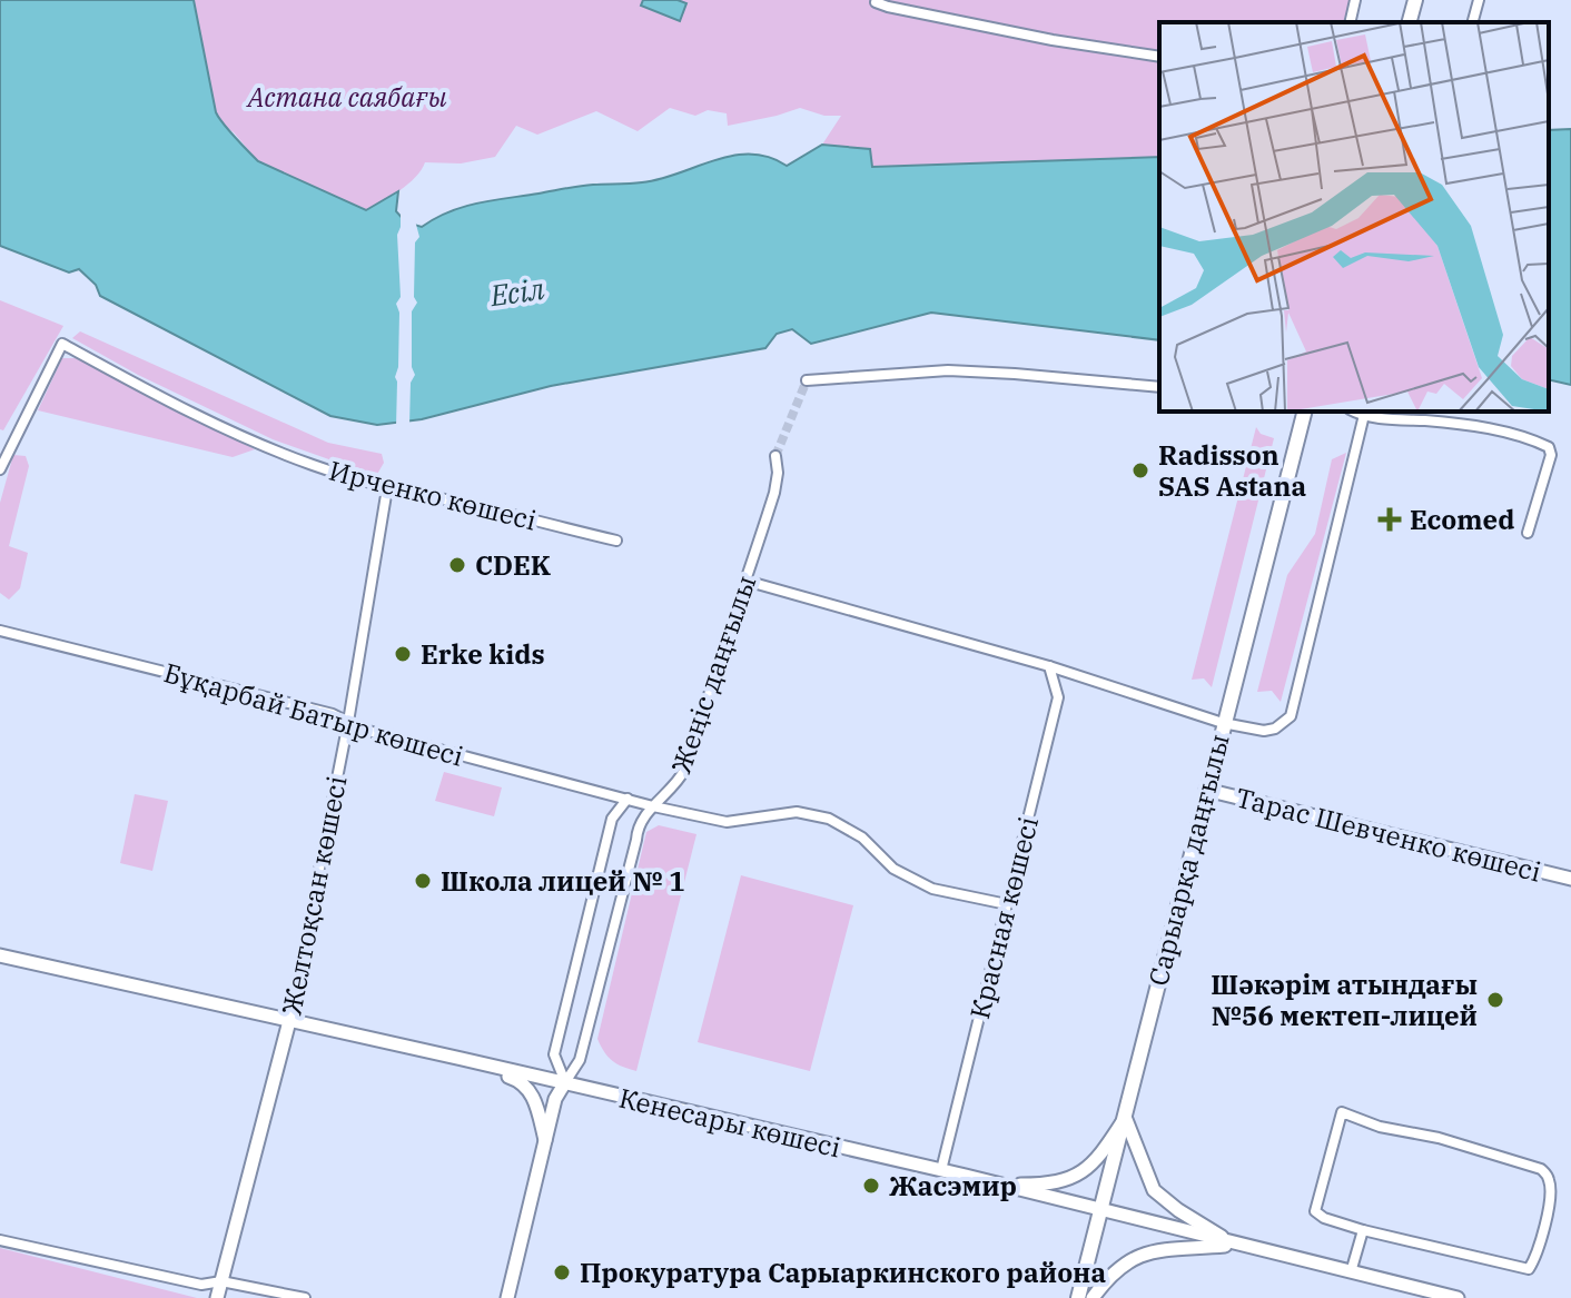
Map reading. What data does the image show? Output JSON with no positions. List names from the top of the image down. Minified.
{"streets":{"main road":["Жеңіс даңғылы","Тарас Шевченко көшесі","Сарыарқа даңғылы","Желтоқсан көшесі","Кенесары көшесі"],"street":["Ирченко көшесі","Бұқарбай Батыр көшесі","Красная көшесі"]},"crossings":[["Ирченко көшесі","Желтоқсан көшесі"],["Жеңіс даңғылы","Бұқарбай Батыр көшесі"],["Жеңіс даңғылы","Кенесары көшесі"],["Бұқарбай Батыр көшесі","Желтоқсан көшесі"],["Бұқарбай Батыр көшесі","Красная көшесі"],["Тарас Шевченко көшесі","Сарыарқа даңғылы"],["Сарыарқа даңғылы","Кенесары көшесі"],["Желтоқсан көшесі","Кенесары көшесі"],["Красная көшесі","Кенесары көшесі"]],"water":["Есіл"],"parks":["Астана саябағы"],"places":{"other":["Radisson SAS Astana","CDEK","Erke kids","Школа лицей № 1","Шәкәрім атындағы №56 мектеп-лицей","Жасэмир","Прокуратура Сарыаркинского района"],"health":["Ecomed"]}}
